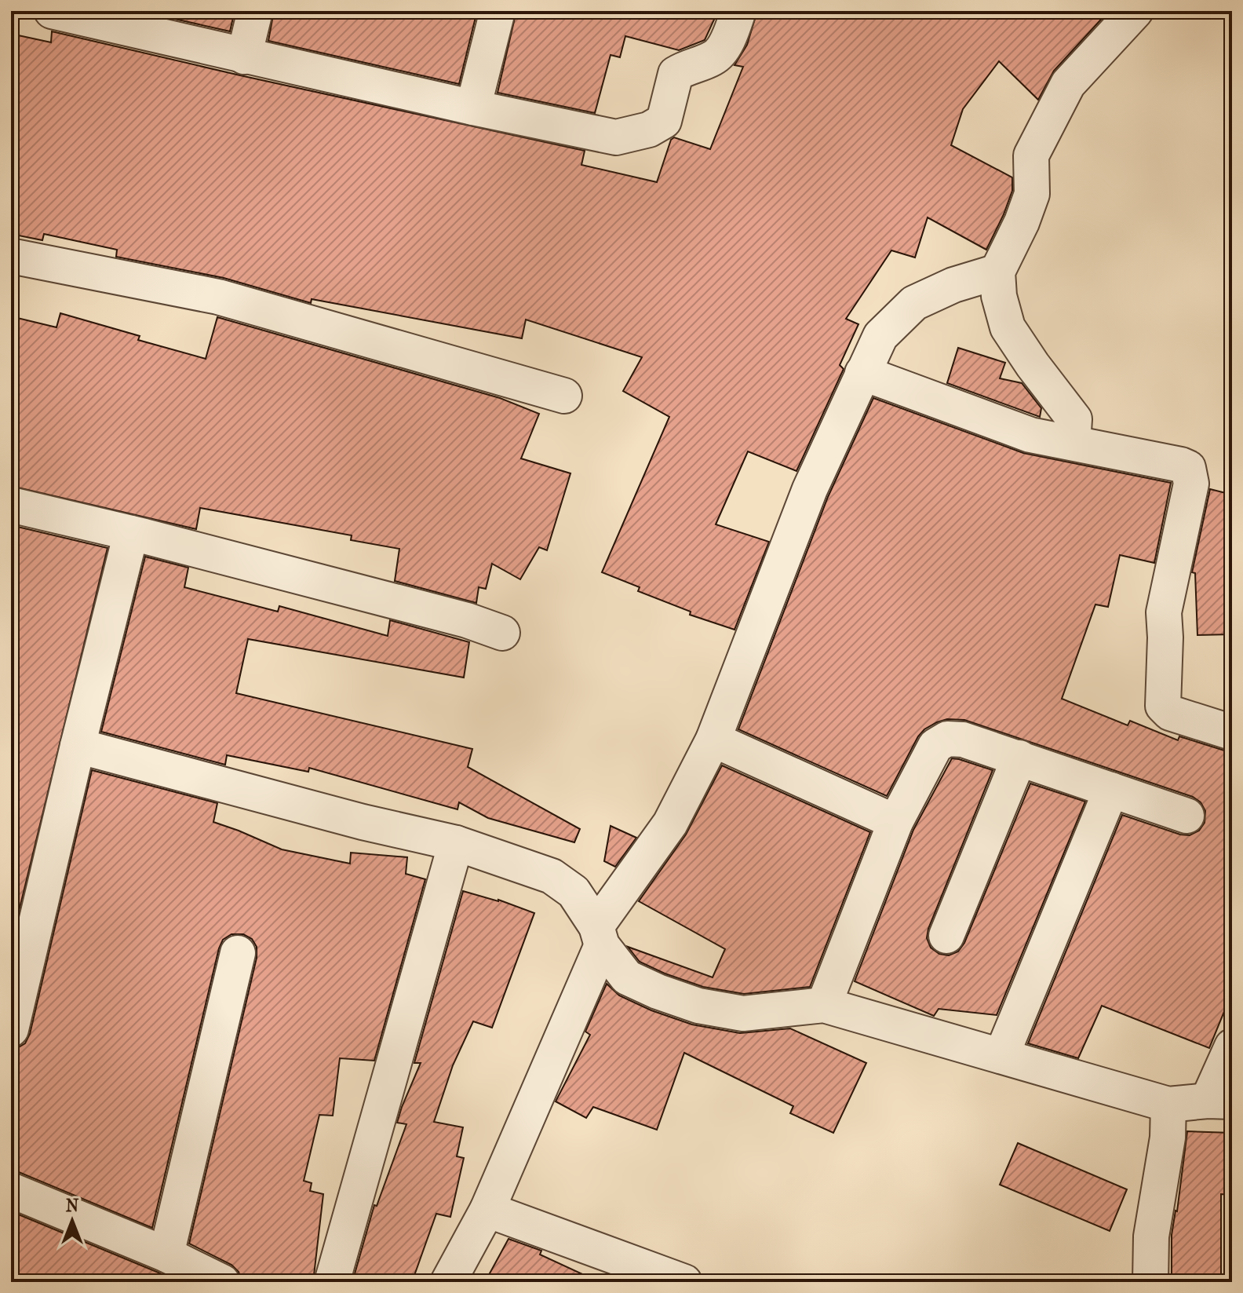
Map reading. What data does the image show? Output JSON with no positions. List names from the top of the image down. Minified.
{"north":"top"}
